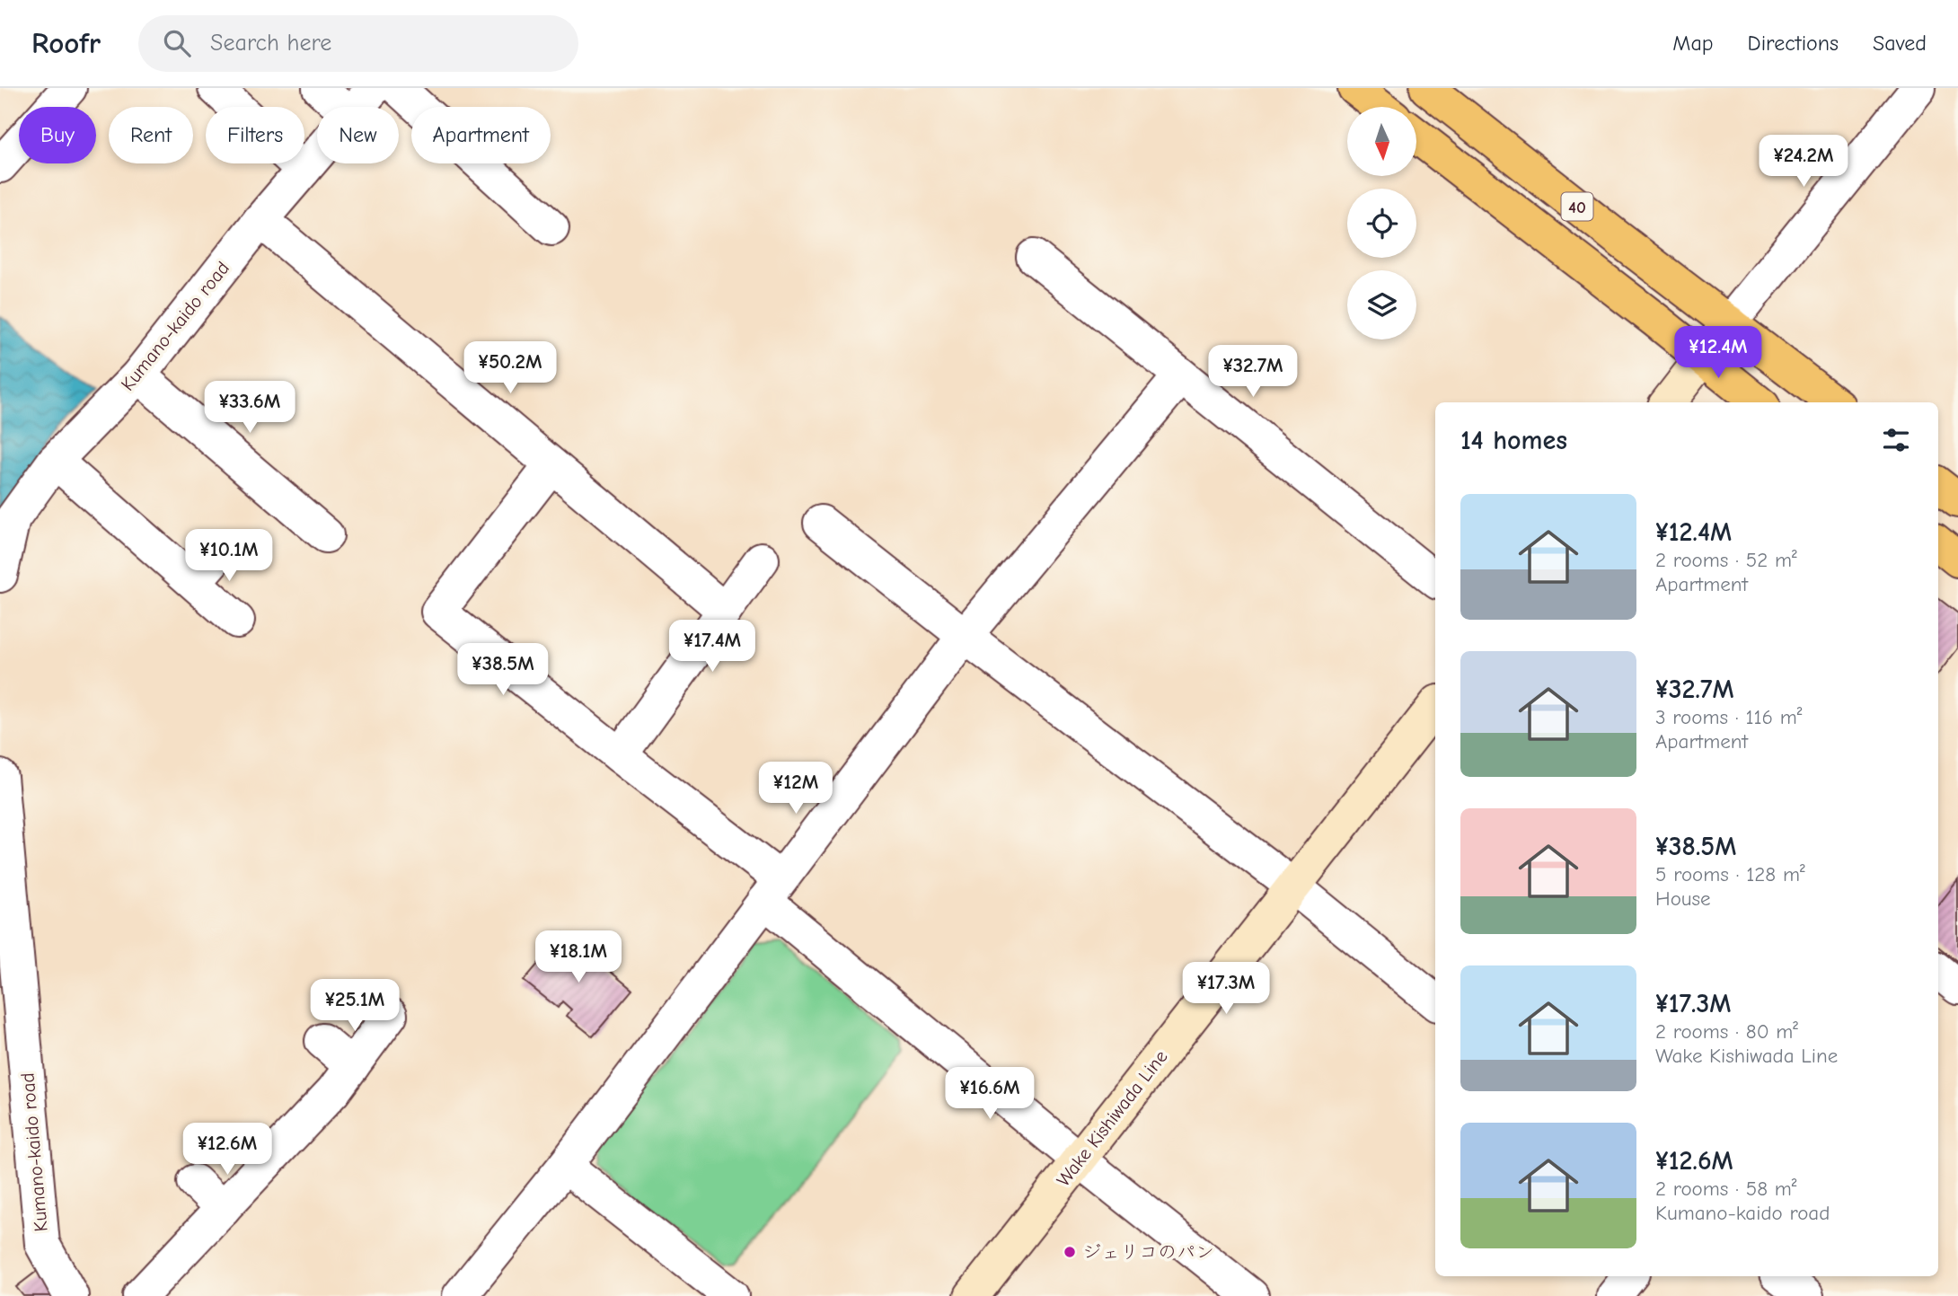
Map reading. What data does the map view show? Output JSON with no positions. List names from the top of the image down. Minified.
{"streets":{"main road":["40","Wake Kishiwada Line"],"street":["Kumano-kaido road"]},"places":["ジェリコのパン"],"north":"bottom","page":{"header":"Roofr","search":"Search here","nav":["Map","Directions","Saved"],"chip":["Buy","Rent","Filters","New","Apartment"],"price":["¥24.2M","¥12.4M","¥50.2M","¥32.7M","¥33.6M","¥10.1M","¥17.4M","¥38.5M","¥12M","¥18.1M","¥17.3M","¥25.1M","¥16.6M","¥12.6M"],"heading":"14 homes","list":[{"name":"¥12.4M","note":"2 rooms · 52 m² · Apartment"},{"name":"¥32.7M","note":"3 rooms · 116 m² · Apartment"},{"name":"¥38.5M","note":"5 rooms · 128 m² · House"},{"name":"¥17.3M","note":"2 rooms · 80 m² · Wake Kishiwada Line"},{"name":"¥12.6M","note":"2 rooms · 58 m² · Kumano-kaido road"}]}}
